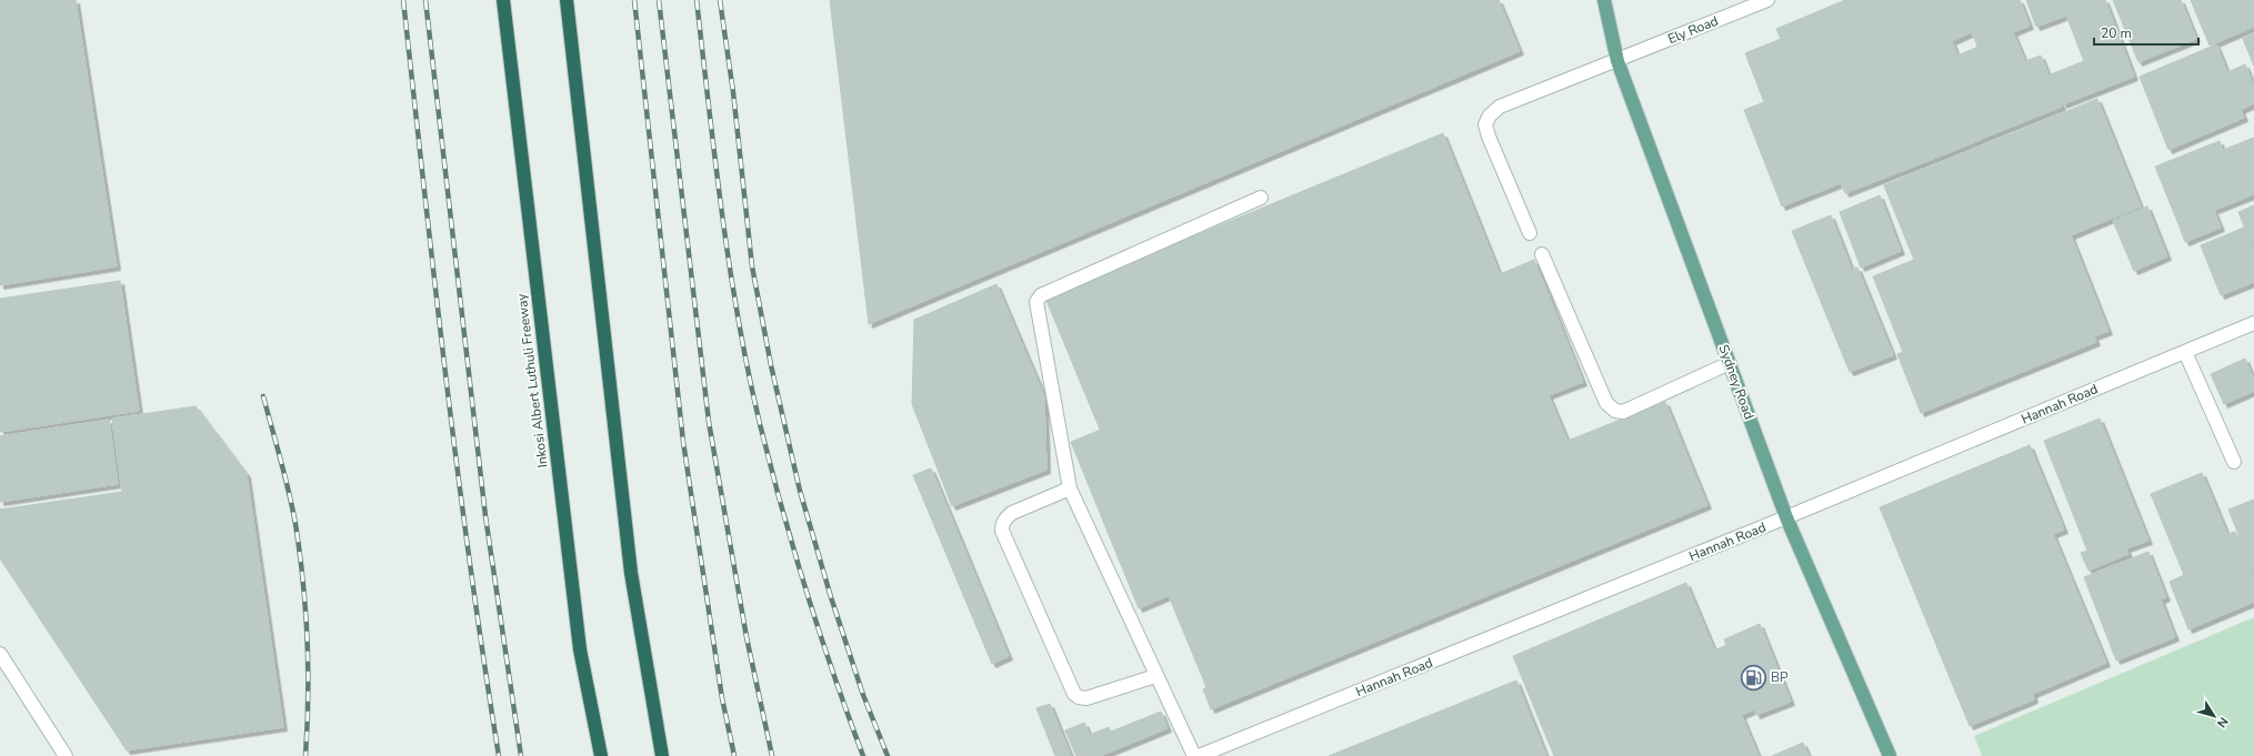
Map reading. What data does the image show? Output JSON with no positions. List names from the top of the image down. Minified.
{"streets":{"highway":["Inkosi Albert Luthuli Freeway"],"main road":["Sydney Road"],"street":["Ely Road","Hannah Road"]},"crossings":[["Ely Road","Sydney Road"],["Sydney Road","Hannah Road"]],"places":{"fuel station":["BP"]},"scale_bar":"20 m","north":"bottom right"}
